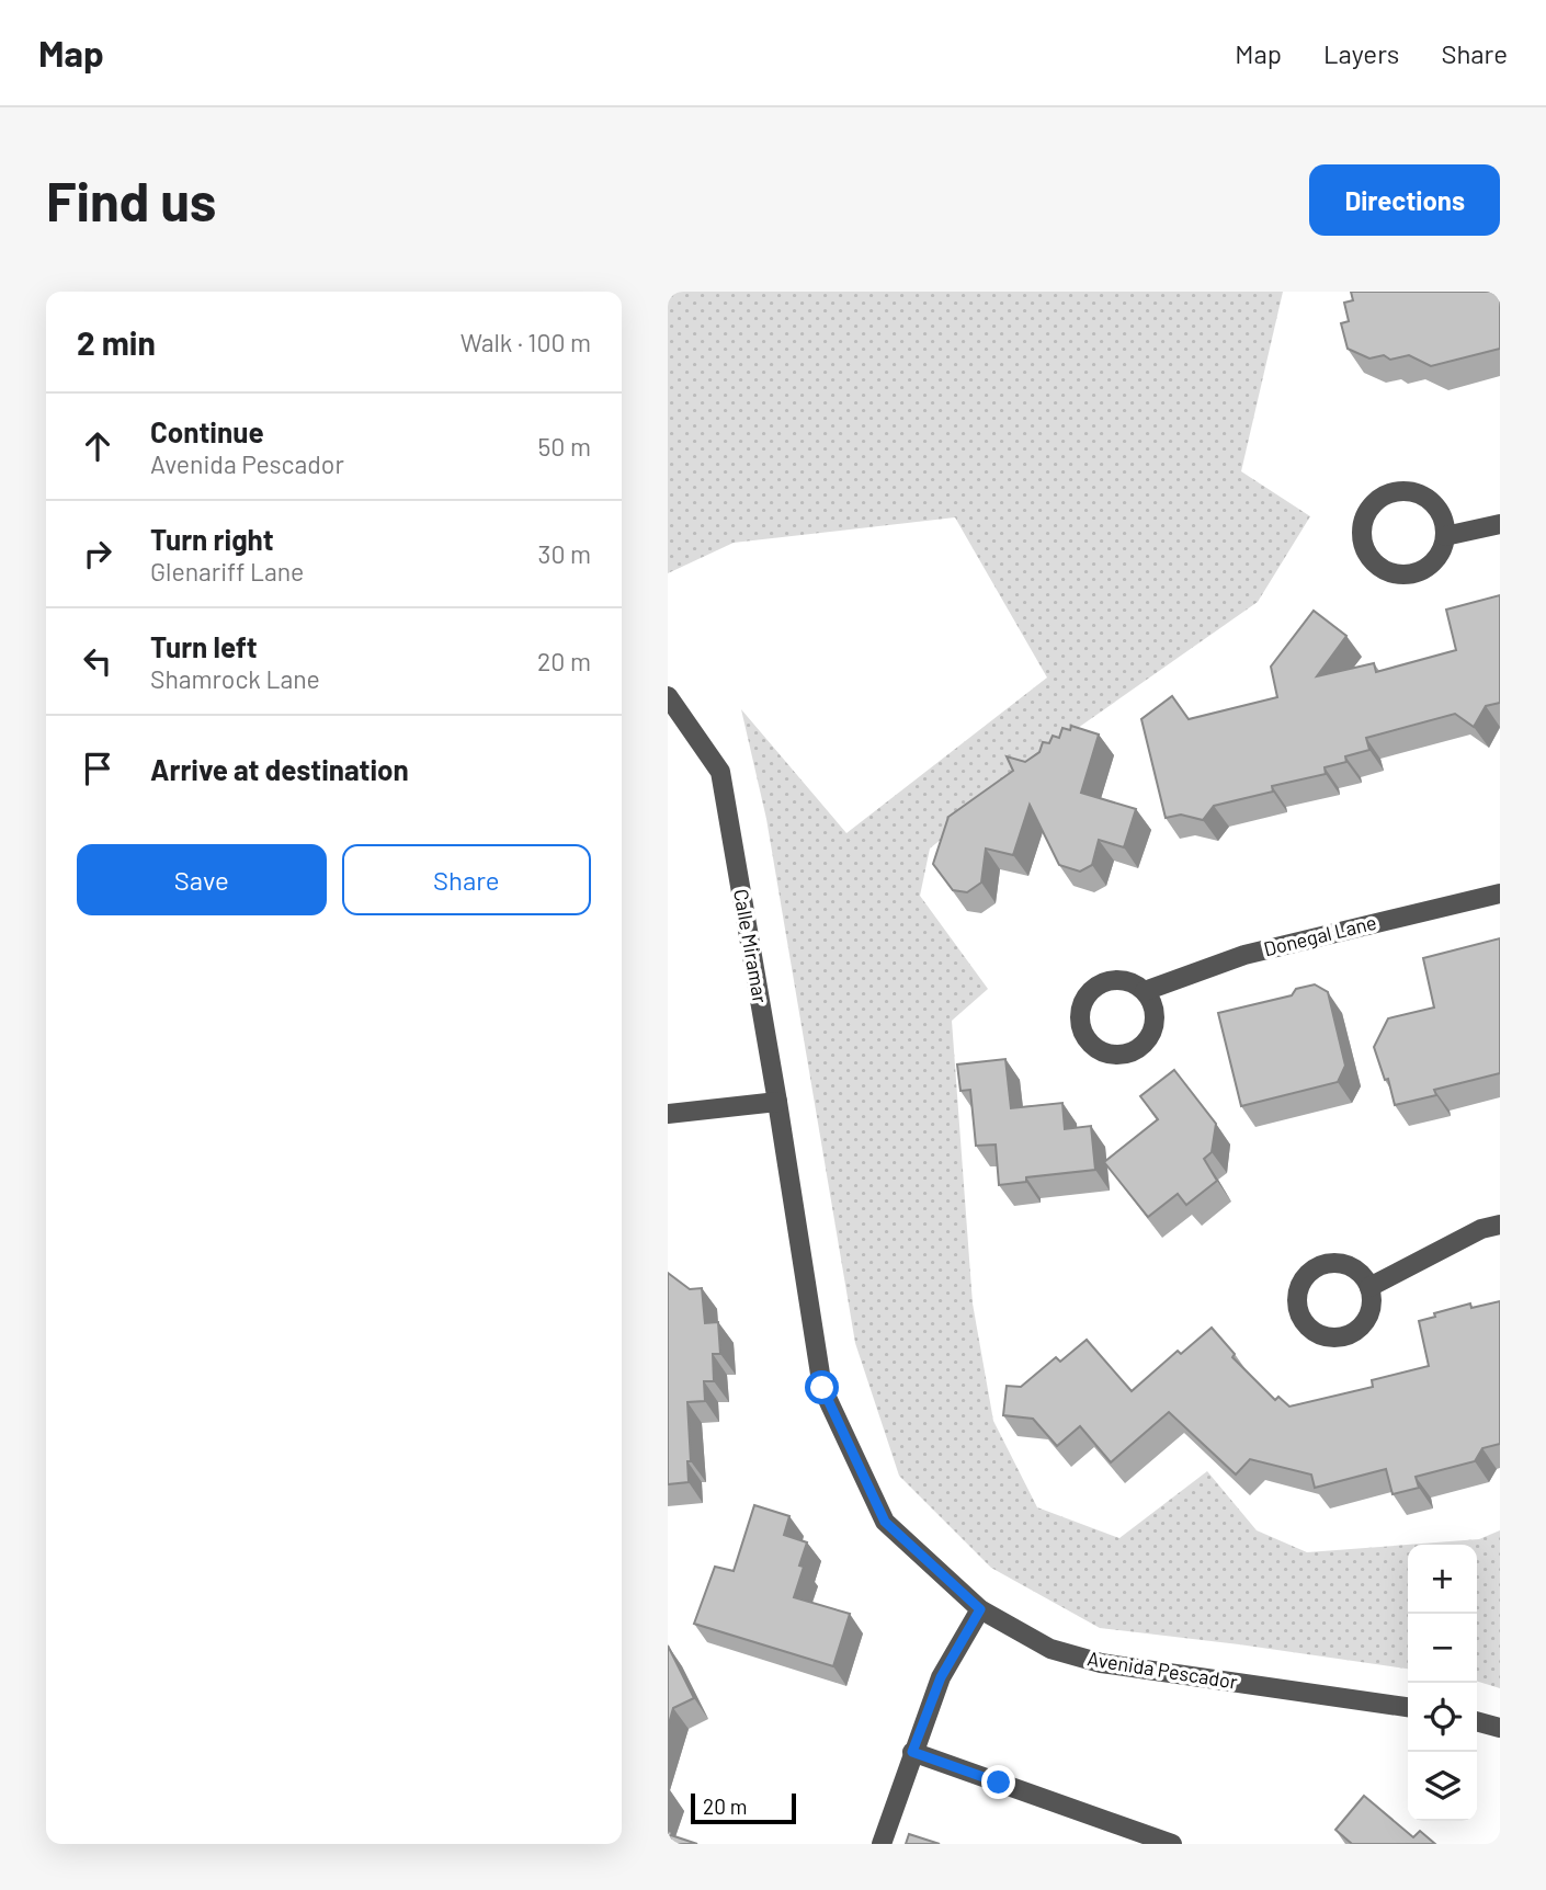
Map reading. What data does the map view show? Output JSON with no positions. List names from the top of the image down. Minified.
{"streets":{"street":["Donegal Lane","Calle Miramar","Avenida Pescador"]},"crossings":[["Calle Miramar","Avenida Pescador"]],"scale_bar":"20 m","page":{"header":"Map","nav":["Map","Layers","Share"],"buttons":["Directions",["Save","Share"]],"title":"Find us","heading":["2 min","Walk · 100 m"],"list":[["Continue","Avenida Pescador","50 m"],["Turn right","Glenariff Lane","30 m"],["Turn left","Shamrock Lane","20 m"],"Arrive at destination"],"map_buttons":["+","−"],"scale":"20 m"}}
